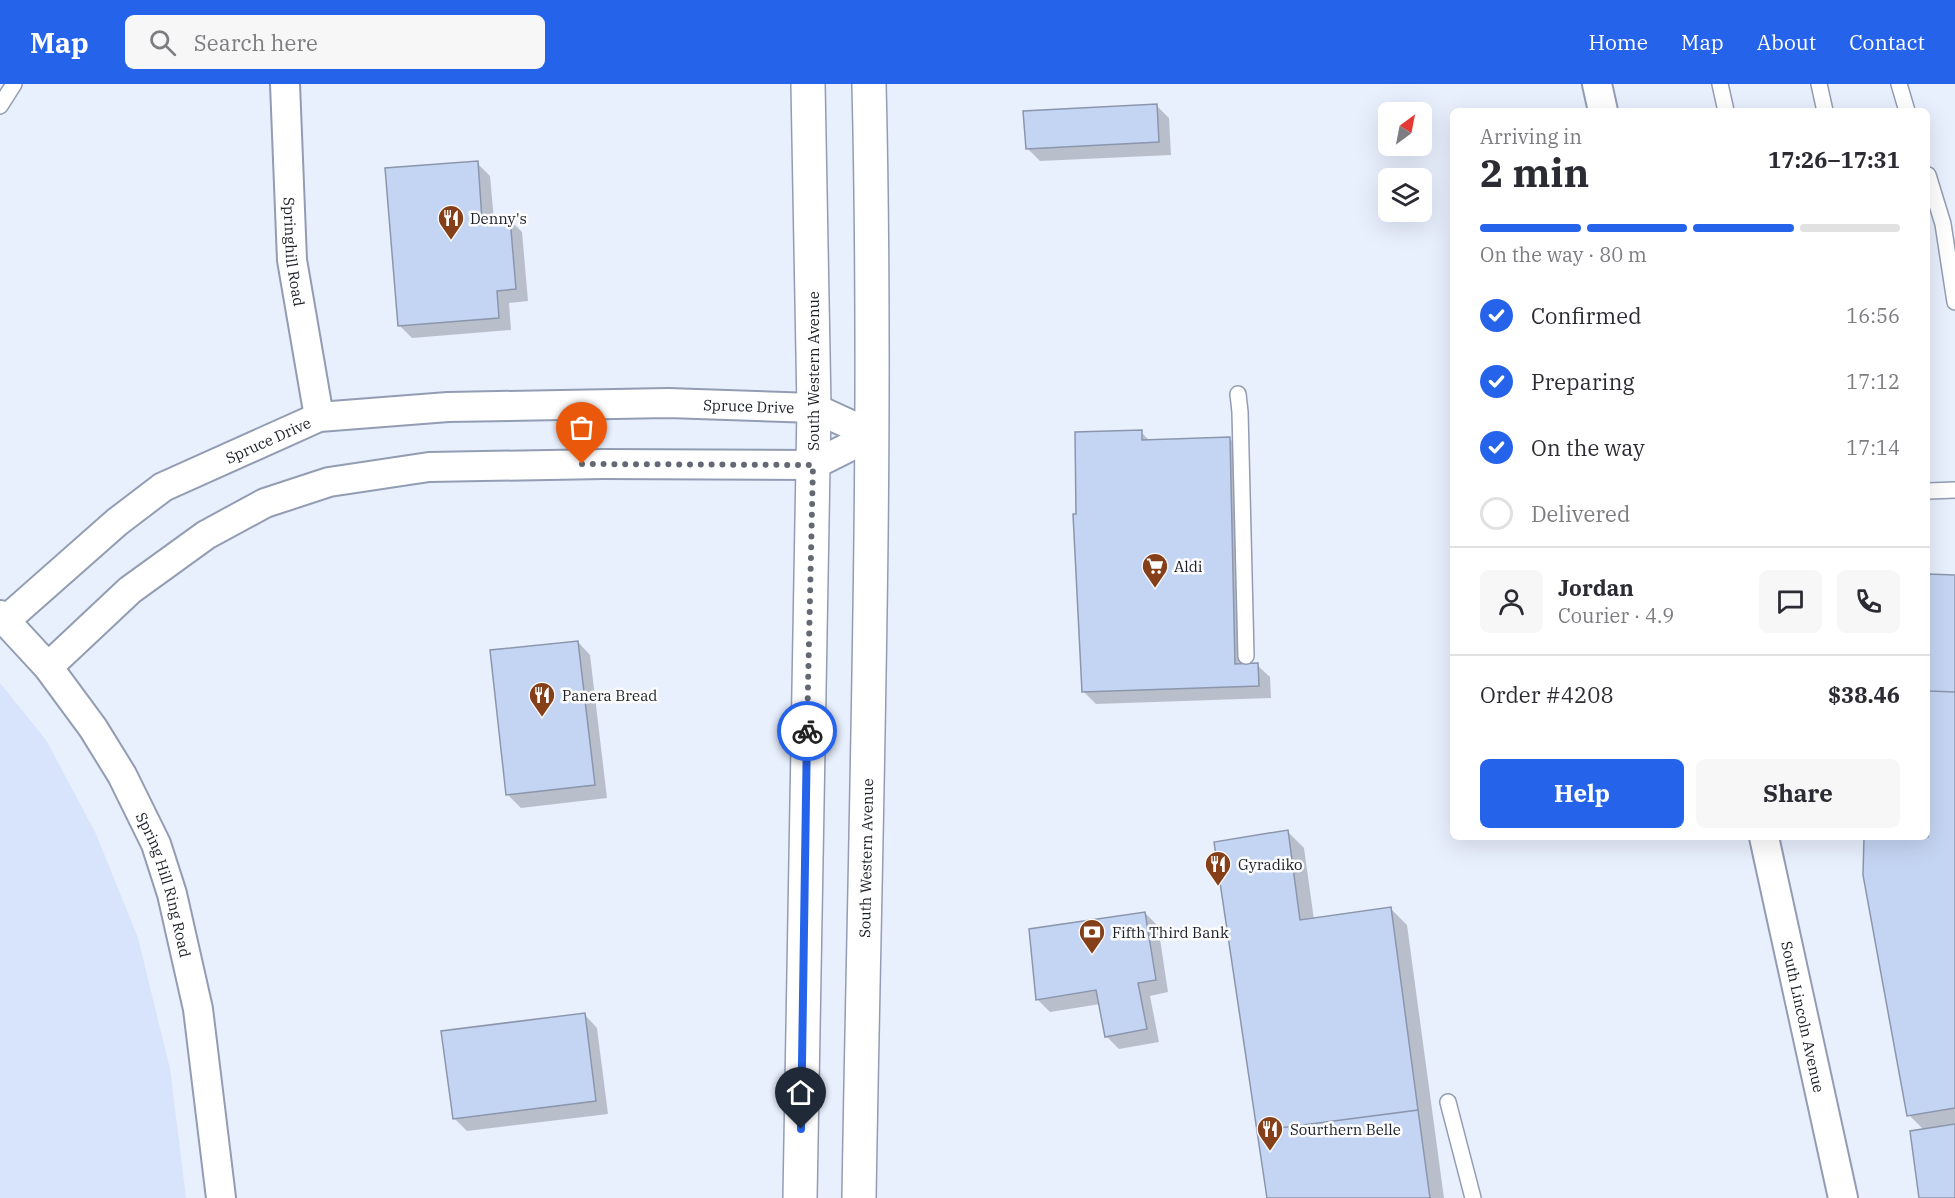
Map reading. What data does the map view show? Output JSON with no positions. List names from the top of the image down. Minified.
{"streets":{"main road":["South Western Avenue"],"street":["Springhill Road","Spruce Drive","Spring Hill Ring Road","South Lincoln Avenue"]},"crossings":[["Springhill Road","Spruce Drive"],["South Western Avenue","Spruce Drive"],["Spruce Drive","Spring Hill Ring Road"]],"places":{"restaurant":["Denny's","Panera Bread","Gyradiko","Sourthern Belle"],"supermarket":["Aldi"],"bank":["Fifth Third Bank"]},"north":"top right","page":{"header":"Map","search":"Search here","nav":["Home","Map","About","Contact"],"heading":["2 min","Arriving in","17:26–17:31"],"panel":["Jordan","Courier · 4.9","Order #4208","$38.46"],"bar":"On the way · 80 m","list":[["Confirmed","16:56"],["Preparing","17:12"],["On the way","17:14"],"Delivered"],"buttons":["Help","Share"]}}
